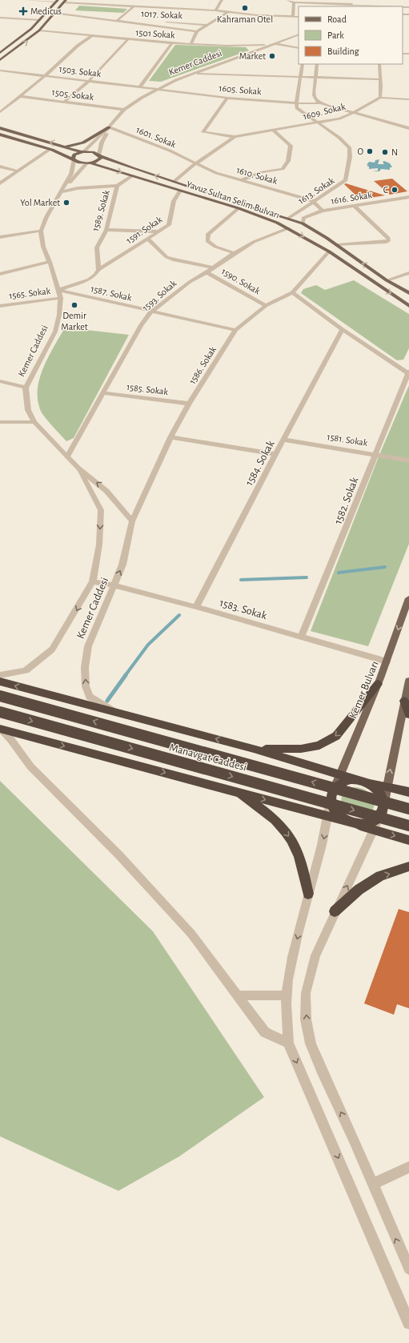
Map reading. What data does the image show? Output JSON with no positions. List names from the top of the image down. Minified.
{"streets":{"highway":["Manavgat Caddesi"],"main road":["Yavuz Sultan Selim Bulvarı","Kemer Bulvarı"],"street":["1017. Sokak","1501 Sokak","Kemer Caddesi","1503. Sokak","1605. Sokak","1505. Sokak","1609. Sokak","1601. Sokak","1610. Sokak","1613. Sokak","1616. Sokak","1589. Sokak","1591. Sokak","1590. Sokak","1565. Sokak","1587. Sokak","1593. Sokak","1586. Sokak","1585. Sokak","1581. Sokak","1584. Sokak","1582. Sokak","1583. Sokak"]},"crossings":[["1501 Sokak","Kemer Caddesi"],["Kemer Caddesi","1503. Sokak"],["Kemer Caddesi","1605. Sokak"],["Kemer Caddesi","1505. Sokak"],["Kemer Caddesi","1601. Sokak"],["Kemer Caddesi","Yavuz Sultan Selim Bulvarı"],["Kemer Caddesi","1565. Sokak"],["Kemer Caddesi","1587. Sokak"],["Kemer Caddesi","1593. Sokak"],["Kemer Caddesi","1586. Sokak"],["Kemer Caddesi","1583. Sokak"],["1503. Sokak","1605. Sokak"],["1605. Sokak","1609. Sokak"],["1605. Sokak","1613. Sokak"],["1609. Sokak","1601. Sokak"],["1609. Sokak","1610. Sokak"],["1609. Sokak","1613. Sokak"],["1609. Sokak","Yavuz Sultan Selim Bulvarı"],["1601. Sokak","1610. Sokak"],["1610. Sokak","1613. Sokak"],["1613. Sokak","Yavuz Sultan Selim Bulvarı"],["1616. Sokak","Yavuz Sultan Selim Bulvarı"],["Yavuz Sultan Selim Bulvarı","1589. Sokak"],["Yavuz Sultan Selim Bulvarı","1591. Sokak"],["Yavuz Sultan Selim Bulvarı","1593. Sokak"],["Yavuz Sultan Selim Bulvarı","1586. Sokak"],["1589. Sokak","1591. Sokak"],["1591. Sokak","1590. Sokak"],["1590. Sokak","1593. Sokak"],["1590. Sokak","1586. Sokak"],["1587. Sokak","1593. Sokak"],["1587. Sokak","1586. Sokak"],["1593. Sokak","1585. Sokak"],["1586. Sokak","1585. Sokak"],["1581. Sokak","1584. Sokak"],["1581. Sokak","1582. Sokak"],["1584. Sokak","1583. Sokak"],["1582. Sokak","1583. Sokak"],["1583. Sokak","Kemer Bulvarı"]],"places":{"other":["Kahraman Otel","Market","O","N","C","Yol Market","Demir Market"],"health":["Medicus"]},"legend":["Road","Park","Building"]}
